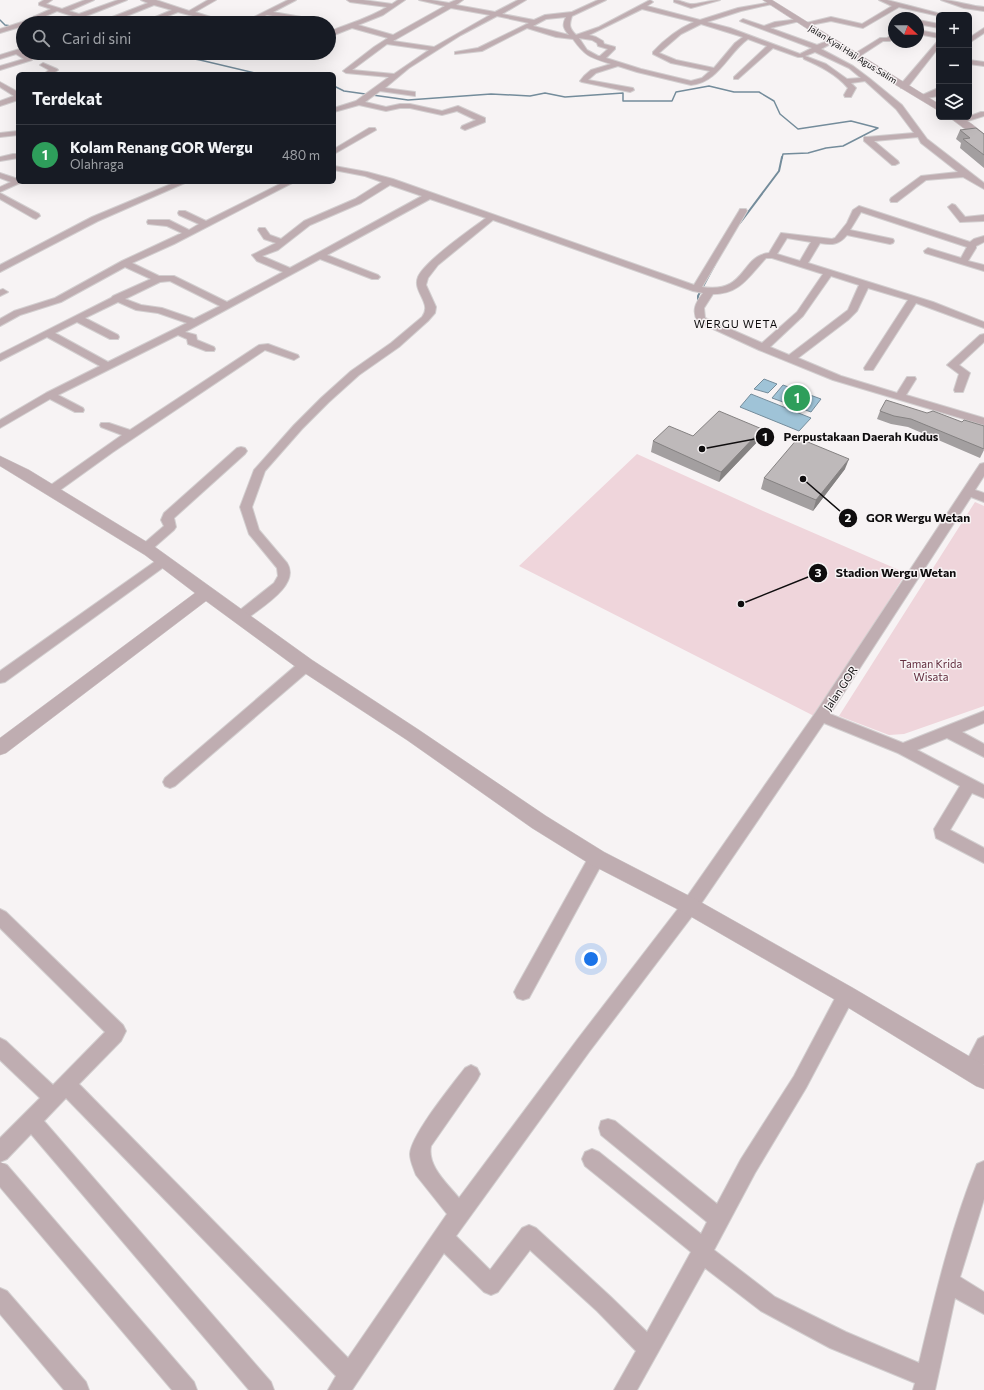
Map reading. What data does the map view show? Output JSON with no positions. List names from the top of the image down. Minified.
{"streets":{"street":["Jalan Kyai Haji Agus Salim","Jalan GOR"]},"districts":["WERGU WETA"],"parks":["Taman Krida Wisata"],"places":["Perpustakaan Daerah Kudus","GOR Wergu Wetan","Stadion Wergu Wetan"],"north":"right","page":{"map_buttons":["+","−"],"search":"Cari di sini","heading":"Terdekat","list":[{"mark":"1","name":"Kolam Renang GOR Wergu","note":"Olahraga","value":"480 m"}],"pins":"1"}}
